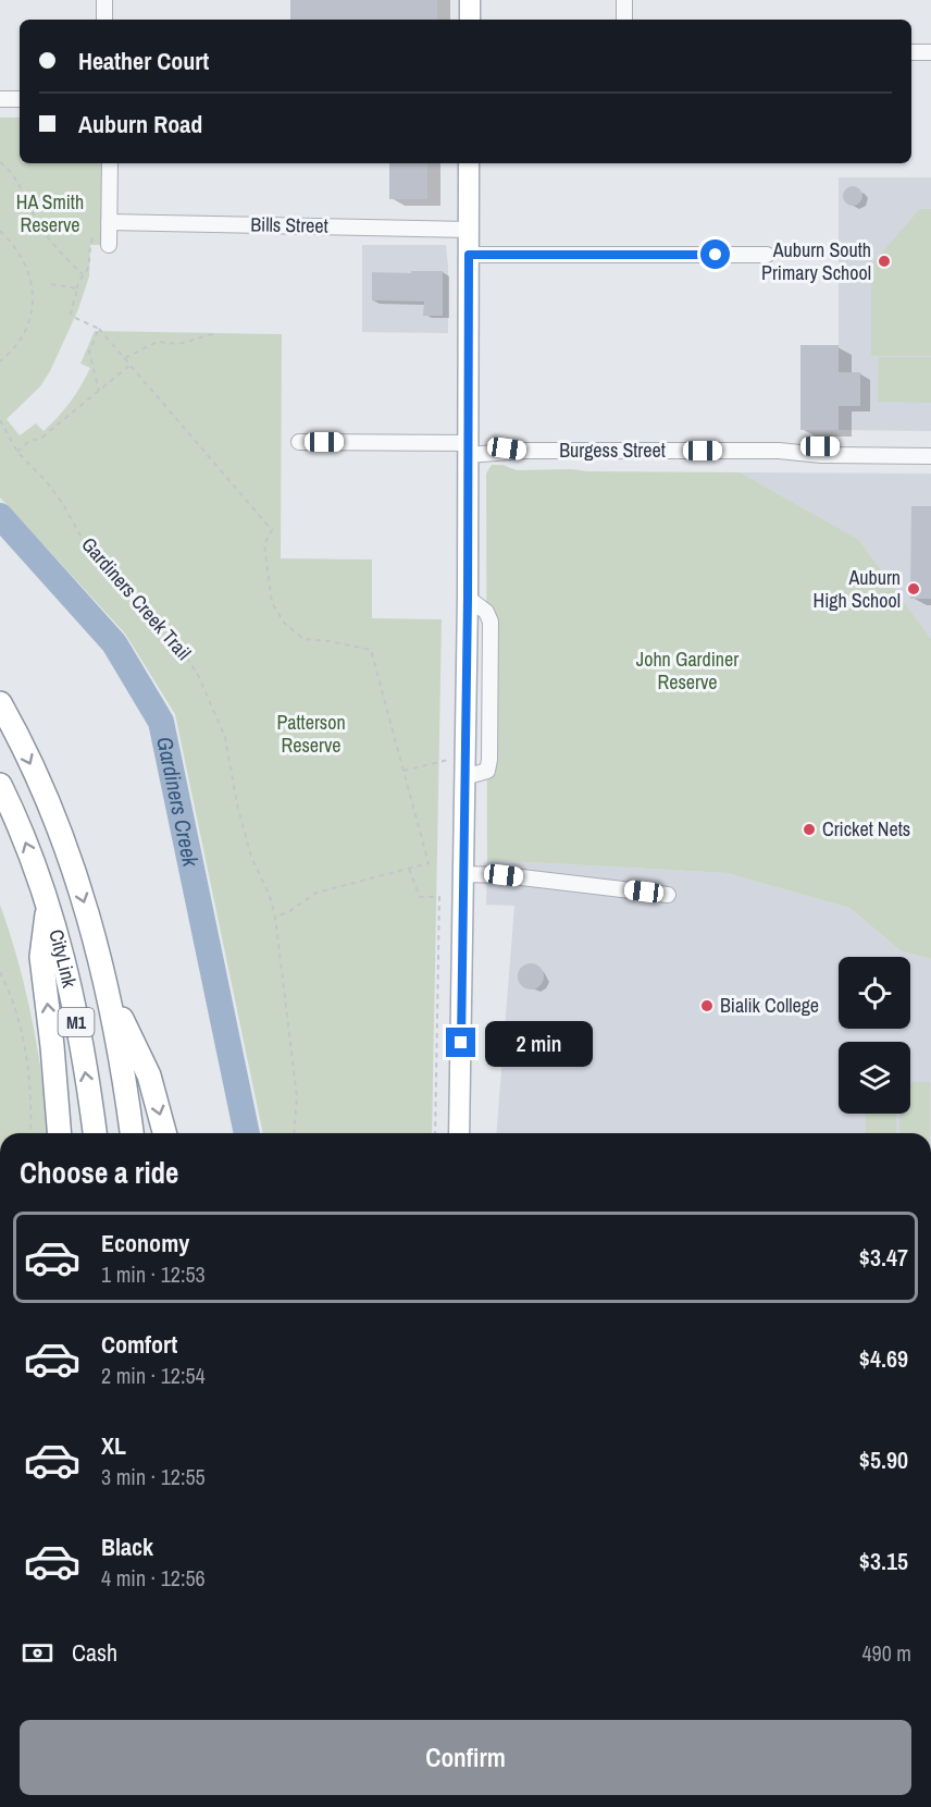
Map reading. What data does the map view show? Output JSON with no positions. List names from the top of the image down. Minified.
{"streets":{"highway":["CityLink","M1"],"street":["Bills Street","Burgess Street"],"path":["Gardiners Creek Trail"]},"crossings":[["CityLink","M1"]],"water":["Gardiners Creek"],"parks":["HA Smith Reserve","John Gardiner Reserve","Patterson Reserve"],"places":["Auburn South Primary School","Auburn High School","Cricket Nets","Bialik College"],"page":{"banner":["Heather Court","Auburn Road"],"bubble":"2 min","heading":"Choose a ride","list":[{"name":"Economy","note":"1 min · 12:53","value":"$3.47"},{"name":"Comfort","note":"2 min · 12:54","value":"$4.69"},{"name":"XL","note":"3 min · 12:55","value":"$5.90"},{"name":"Black","note":"4 min · 12:56","value":"$3.15"}],"pay":["Cash","490 m"],"buttons":"Confirm"}}
